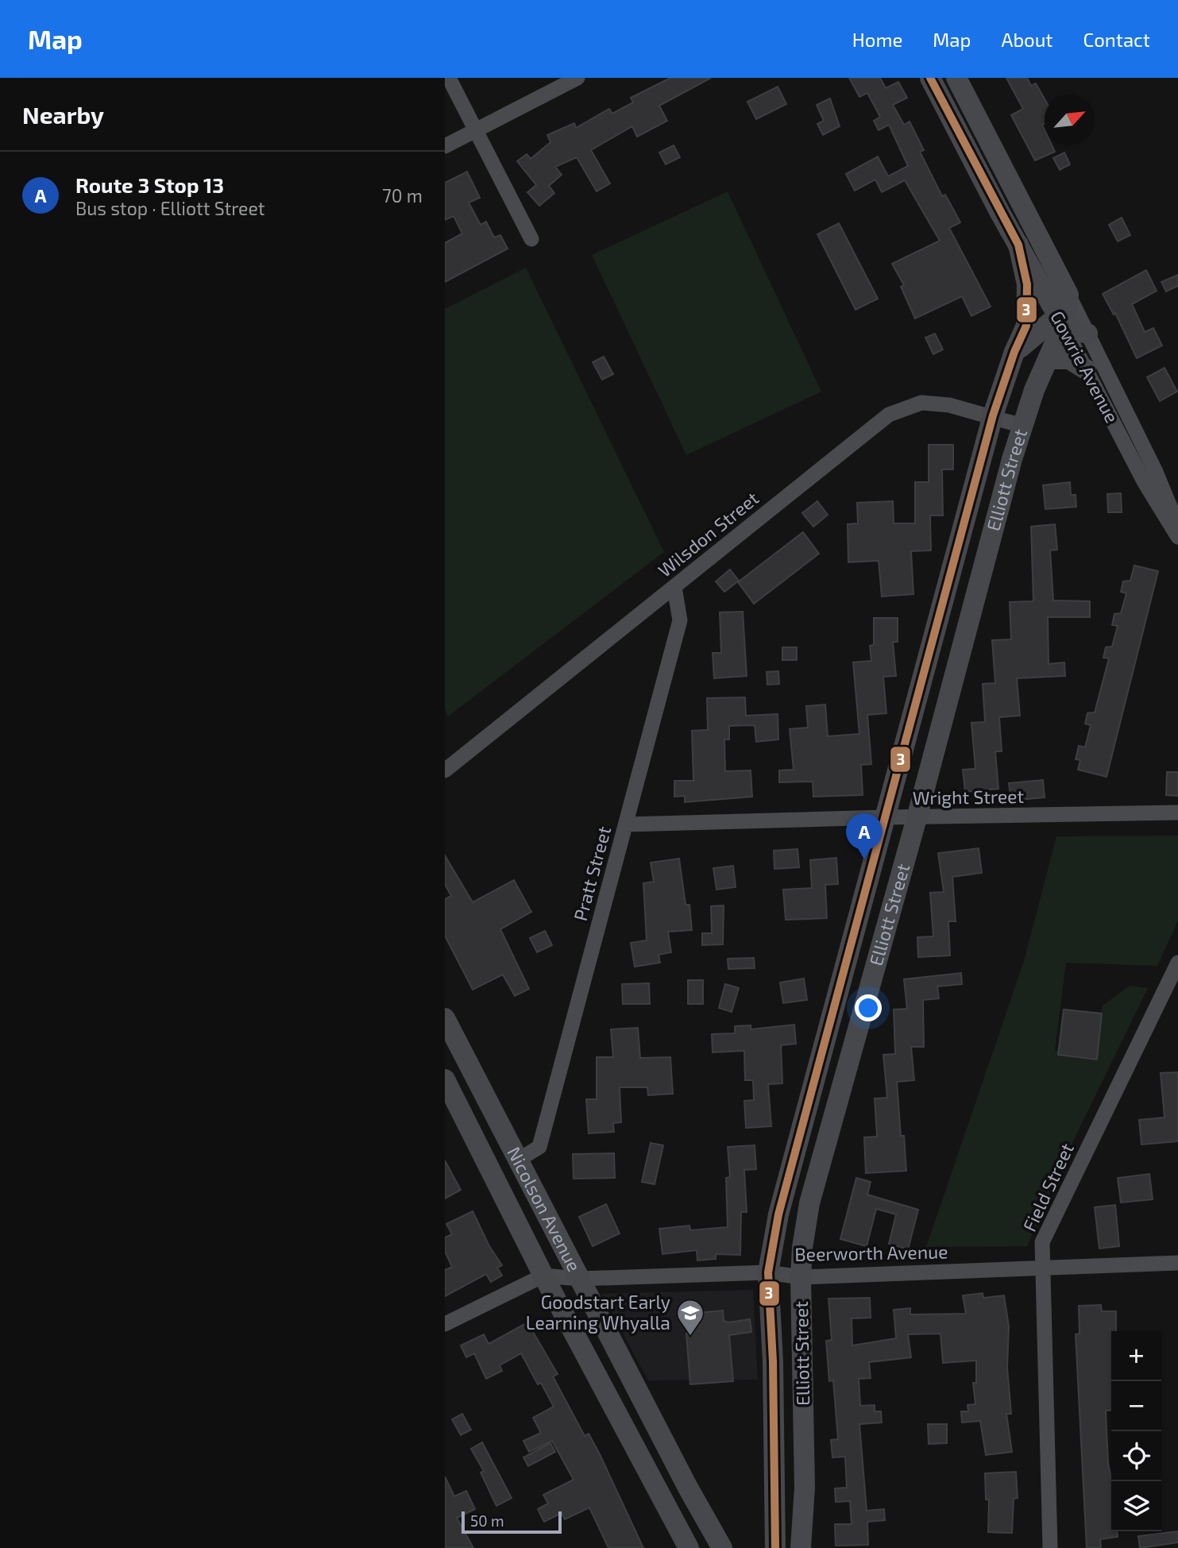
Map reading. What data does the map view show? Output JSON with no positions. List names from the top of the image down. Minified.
{"streets":{"street":["Gowrie Avenue","Elliott Street","Wilsdon Street","Wright Street","Pratt Street","Field Street","Nicolson Avenue","Beerworth Avenue"]},"crossings":[["Gowrie Avenue","Elliott Street"],["Elliott Street","Wilsdon Street"],["Elliott Street","Wright Street"],["Elliott Street","Beerworth Avenue"],["Wilsdon Street","Pratt Street"],["Wright Street","Pratt Street"],["Pratt Street","Nicolson Avenue"],["Field Street","Beerworth Avenue"],["Nicolson Avenue","Beerworth Avenue"]],"places":{"school or university":["Goodstart Early Learning Whyalla"]},"lines":["transit line 3"],"scale_bar":"50 m","north":"top right","page":{"header":"Map","nav":["Home","Map","About","Contact"],"heading":"Nearby","list":[{"mark":"A","name":"Route 3 Stop 13","note":"Bus stop · Elliott Street","value":"70 m"}],"pins":"A","map_buttons":["+","−"],"scale":"50 m"}}
